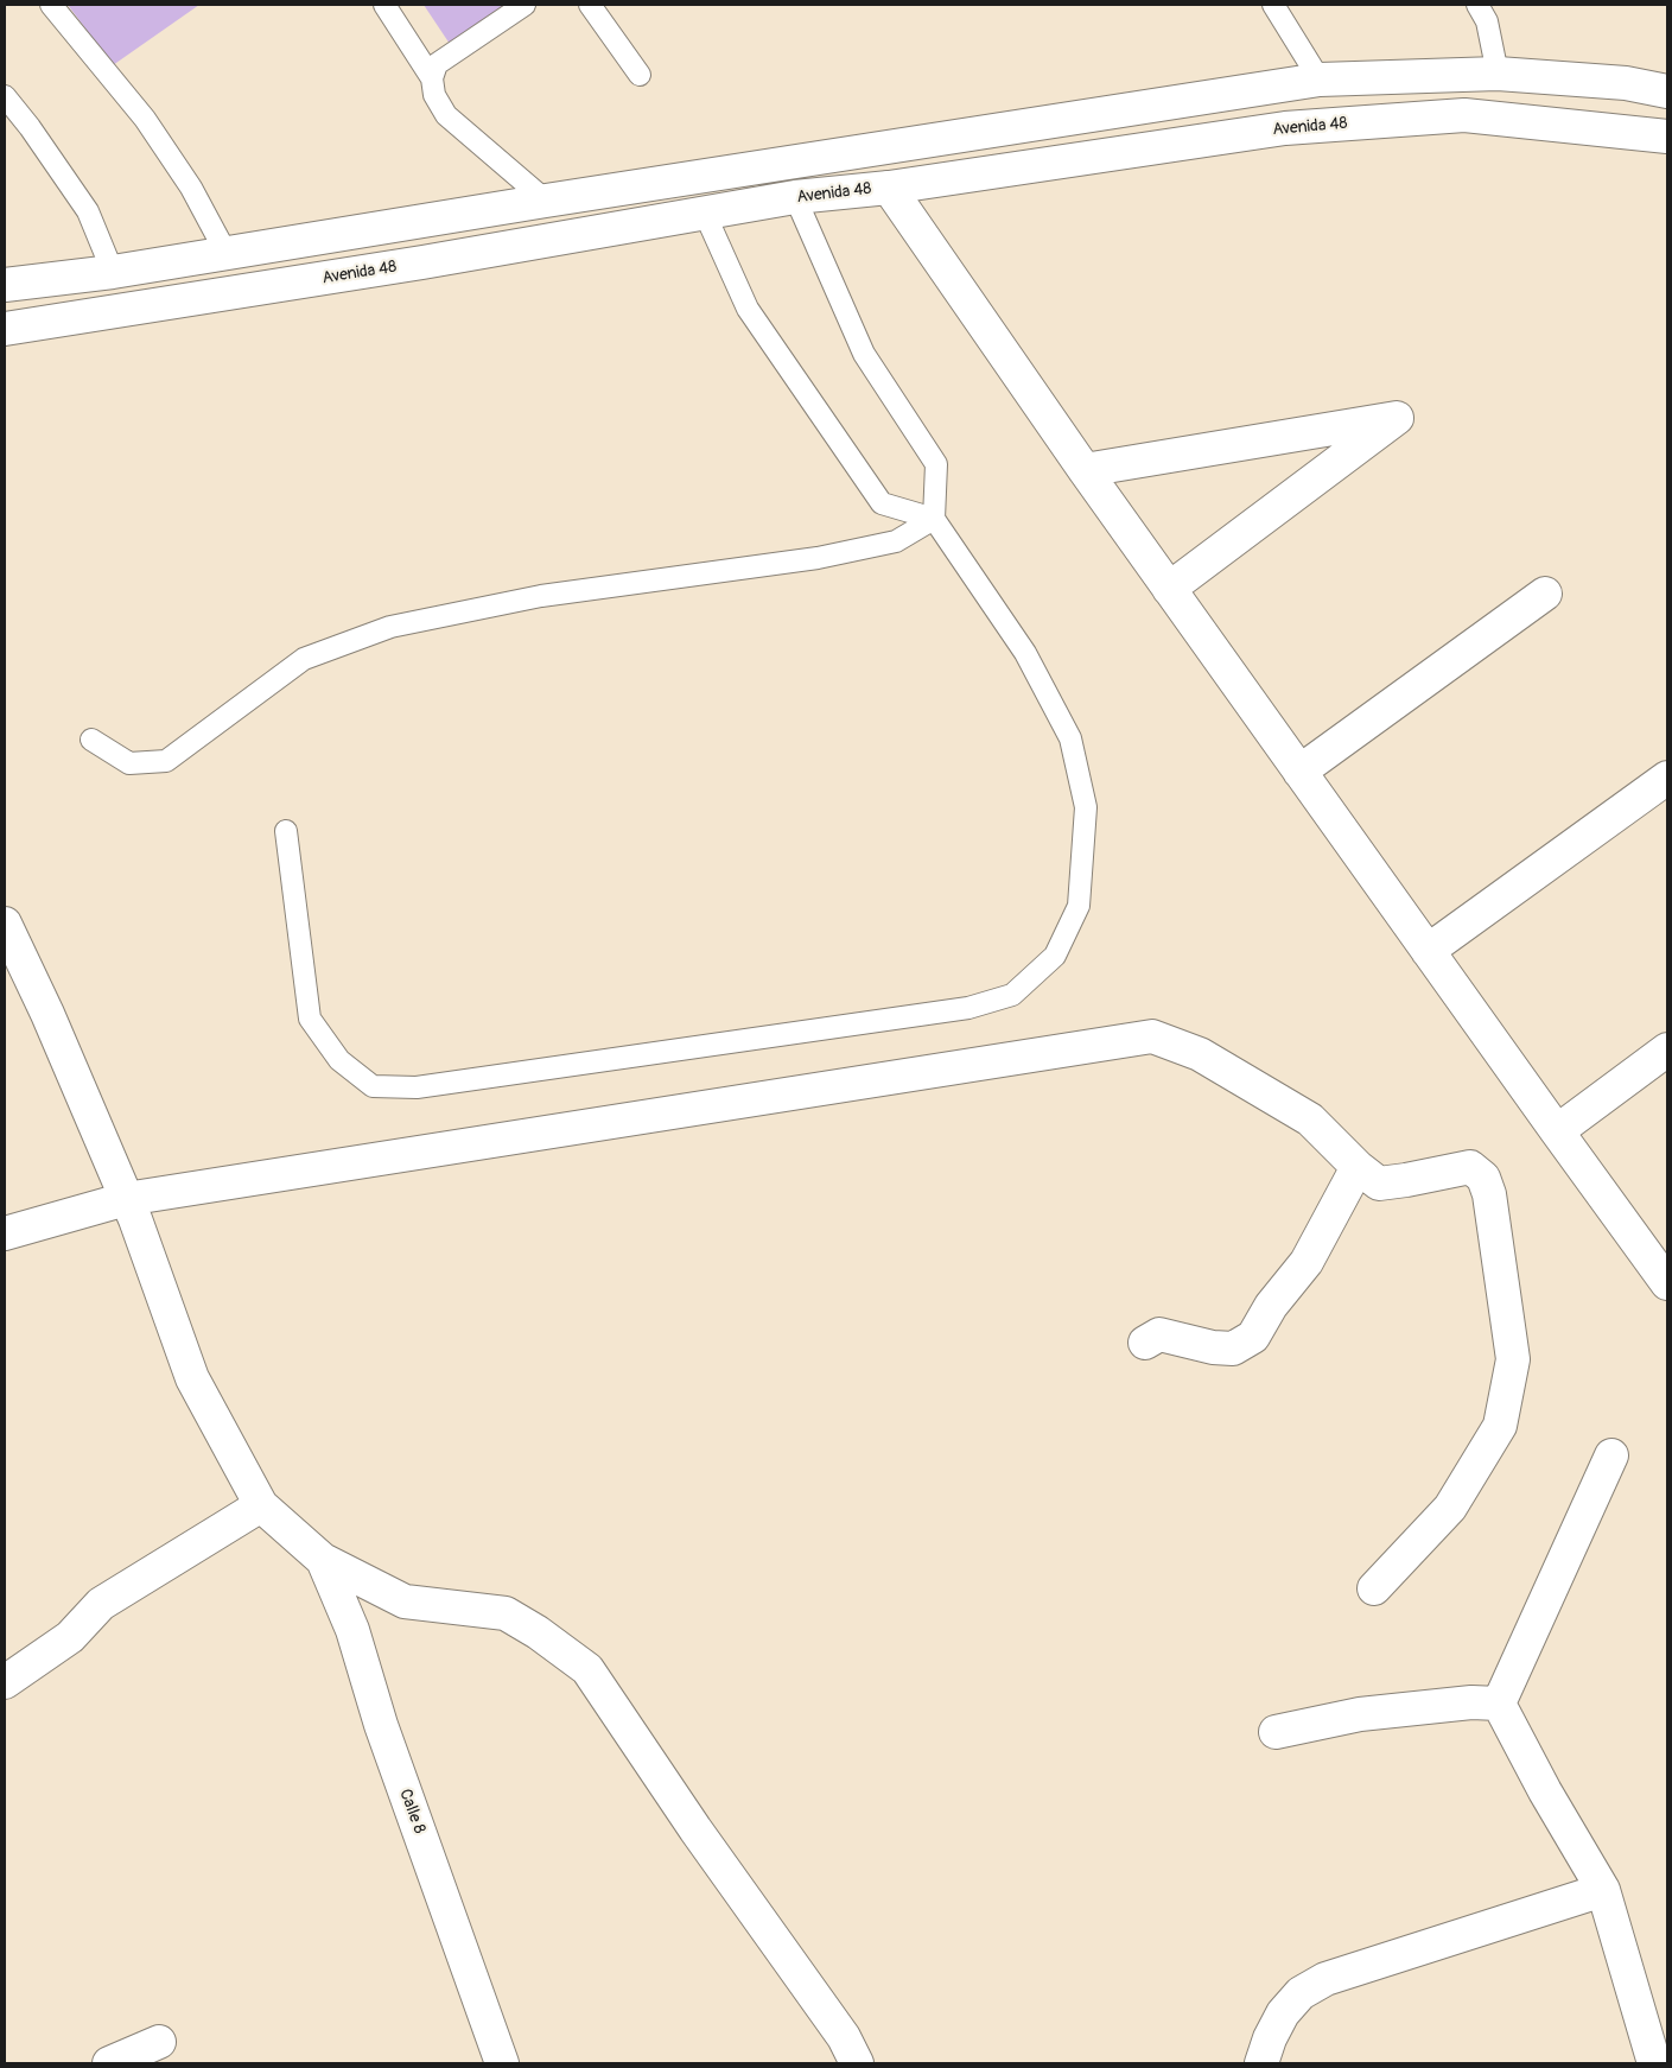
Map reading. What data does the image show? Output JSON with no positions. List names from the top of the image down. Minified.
{"streets":{"main road":["Avenida 48","Calle 8"]}}
